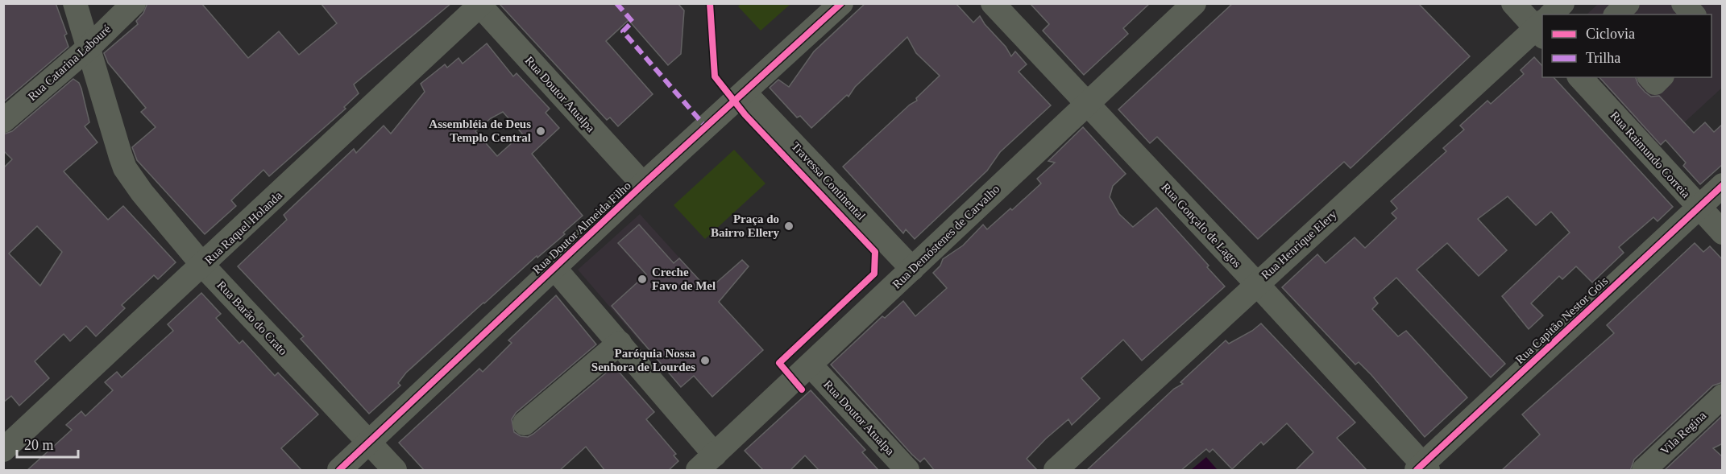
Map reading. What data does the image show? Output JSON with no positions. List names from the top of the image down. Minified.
{"streets":{"street":["Rua Catarina Labouré","Rua Doutor Atualpa","Rua Raimundo Correia","Travessa Continental","Rua Gonçalo de Lagos","Rua Raquel Holanda","Rua Doutor Almeida Filho","Rua Demóstenes de Carvalho","Rua Henrique Elery","Rua Barão do Crato","Rua Capitão Nestor Góis","Vila Regina"]},"crossings":[["Rua Catarina Labouré","Rua Barão do Crato"],["Rua Doutor Atualpa","Rua Raquel Holanda"],["Rua Doutor Atualpa","Rua Doutor Almeida Filho"],["Rua Doutor Atualpa","Rua Demóstenes de Carvalho"],["Rua Raimundo Correia","Rua Capitão Nestor Góis"],["Travessa Continental","Rua Doutor Almeida Filho"],["Travessa Continental","Rua Demóstenes de Carvalho"],["Rua Gonçalo de Lagos","Rua Demóstenes de Carvalho"],["Rua Gonçalo de Lagos","Rua Henrique Elery"],["Rua Gonçalo de Lagos","Rua Capitão Nestor Góis"],["Rua Raquel Holanda","Rua Barão do Crato"],["Rua Doutor Almeida Filho","Rua Barão do Crato"]],"places":["Assembléia de Deus Templo Central","Praça do Bairro Ellery","Creche Favo de Mel","Paróquia Nossa Senhora de Lourdes"],"legend":["Ciclovia","Trilha"],"scale_bar":"20 m"}
